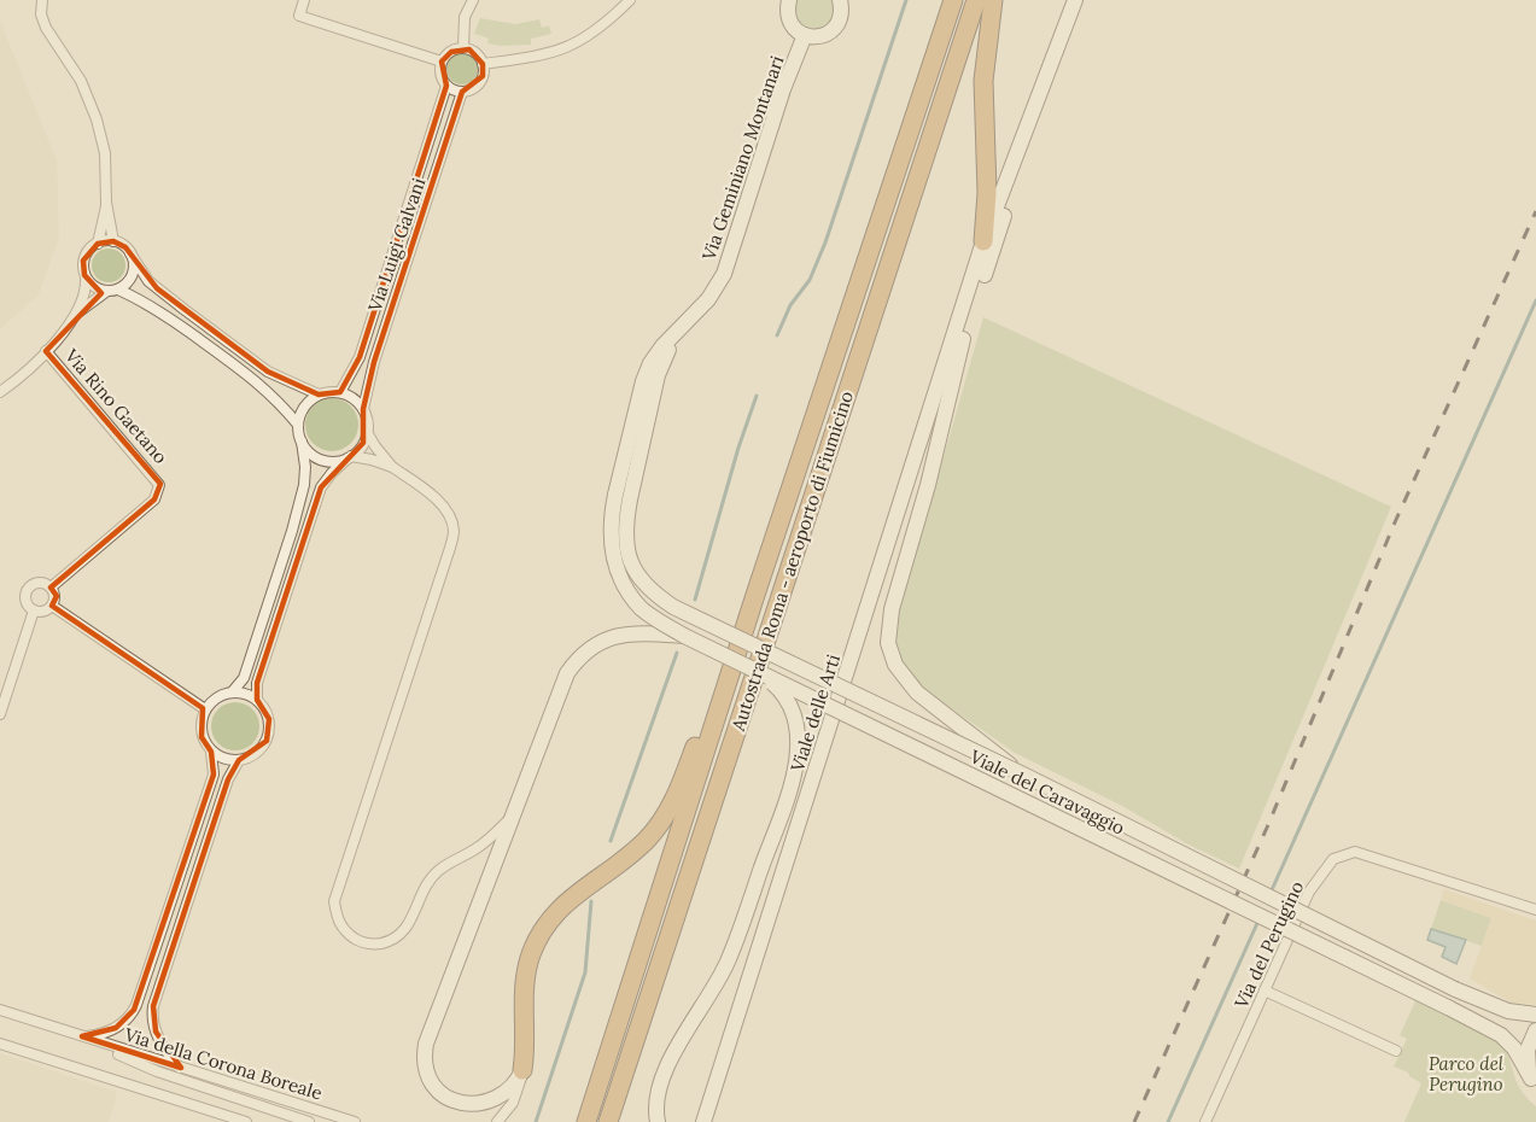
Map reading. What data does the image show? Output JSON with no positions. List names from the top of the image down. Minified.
{"streets":{"highway":["Autostrada Roma - aeroporto di Fiumicino"],"street":["Via Geminiano Montanari","Via Luigi Galvani","Via Rino Gaetano","Viale delle Arti","Viale del Caravaggio","Via del Perugino","Via della Corona Boreale"]},"crossings":[["Via Geminiano Montanari","Viale del Caravaggio"],["Viale delle Arti","Viale del Caravaggio"]],"parks":["Parco del Perugino"]}
